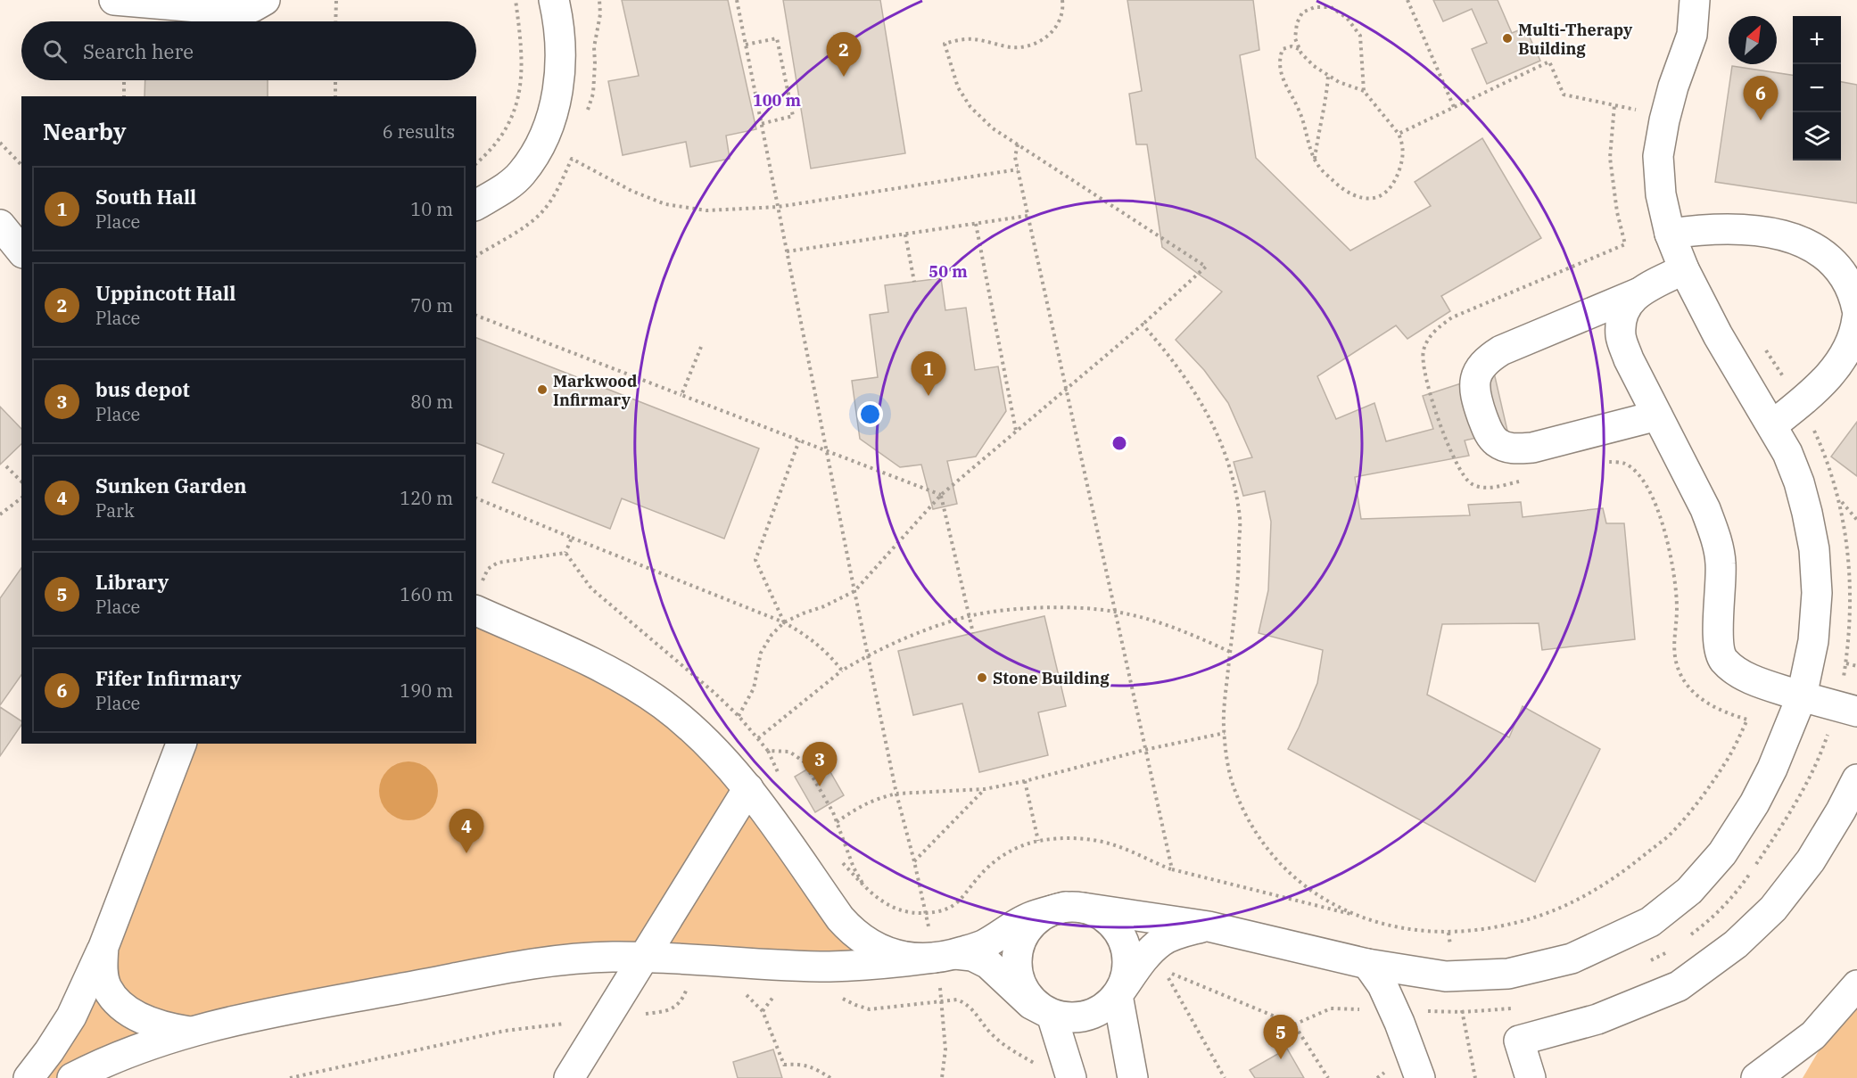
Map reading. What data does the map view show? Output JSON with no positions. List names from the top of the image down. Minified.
{"places":["Multi-Therapy Building","Markwood Infirmary","Stone Building"],"north":"top right","page":{"map_buttons":["+","−"],"search":"Search here","pins":["2","6","1","3","4","5"],"heading":["Nearby","6 results"],"list":[{"mark":"1","name":"South Hall","note":"Place","value":"10 m"},{"mark":"2","name":"Uppincott Hall","note":"Place","value":"70 m"},{"mark":"3","name":"bus depot","note":"Place","value":"80 m"},{"mark":"4","name":"Sunken Garden","note":"Park","value":"120 m"},{"mark":"5","name":"Library","note":"Place","value":"160 m"},{"mark":"6","name":"Fifer Infirmary","note":"Place","value":"190 m"}]},"rings":["100 m","50 m"]}
